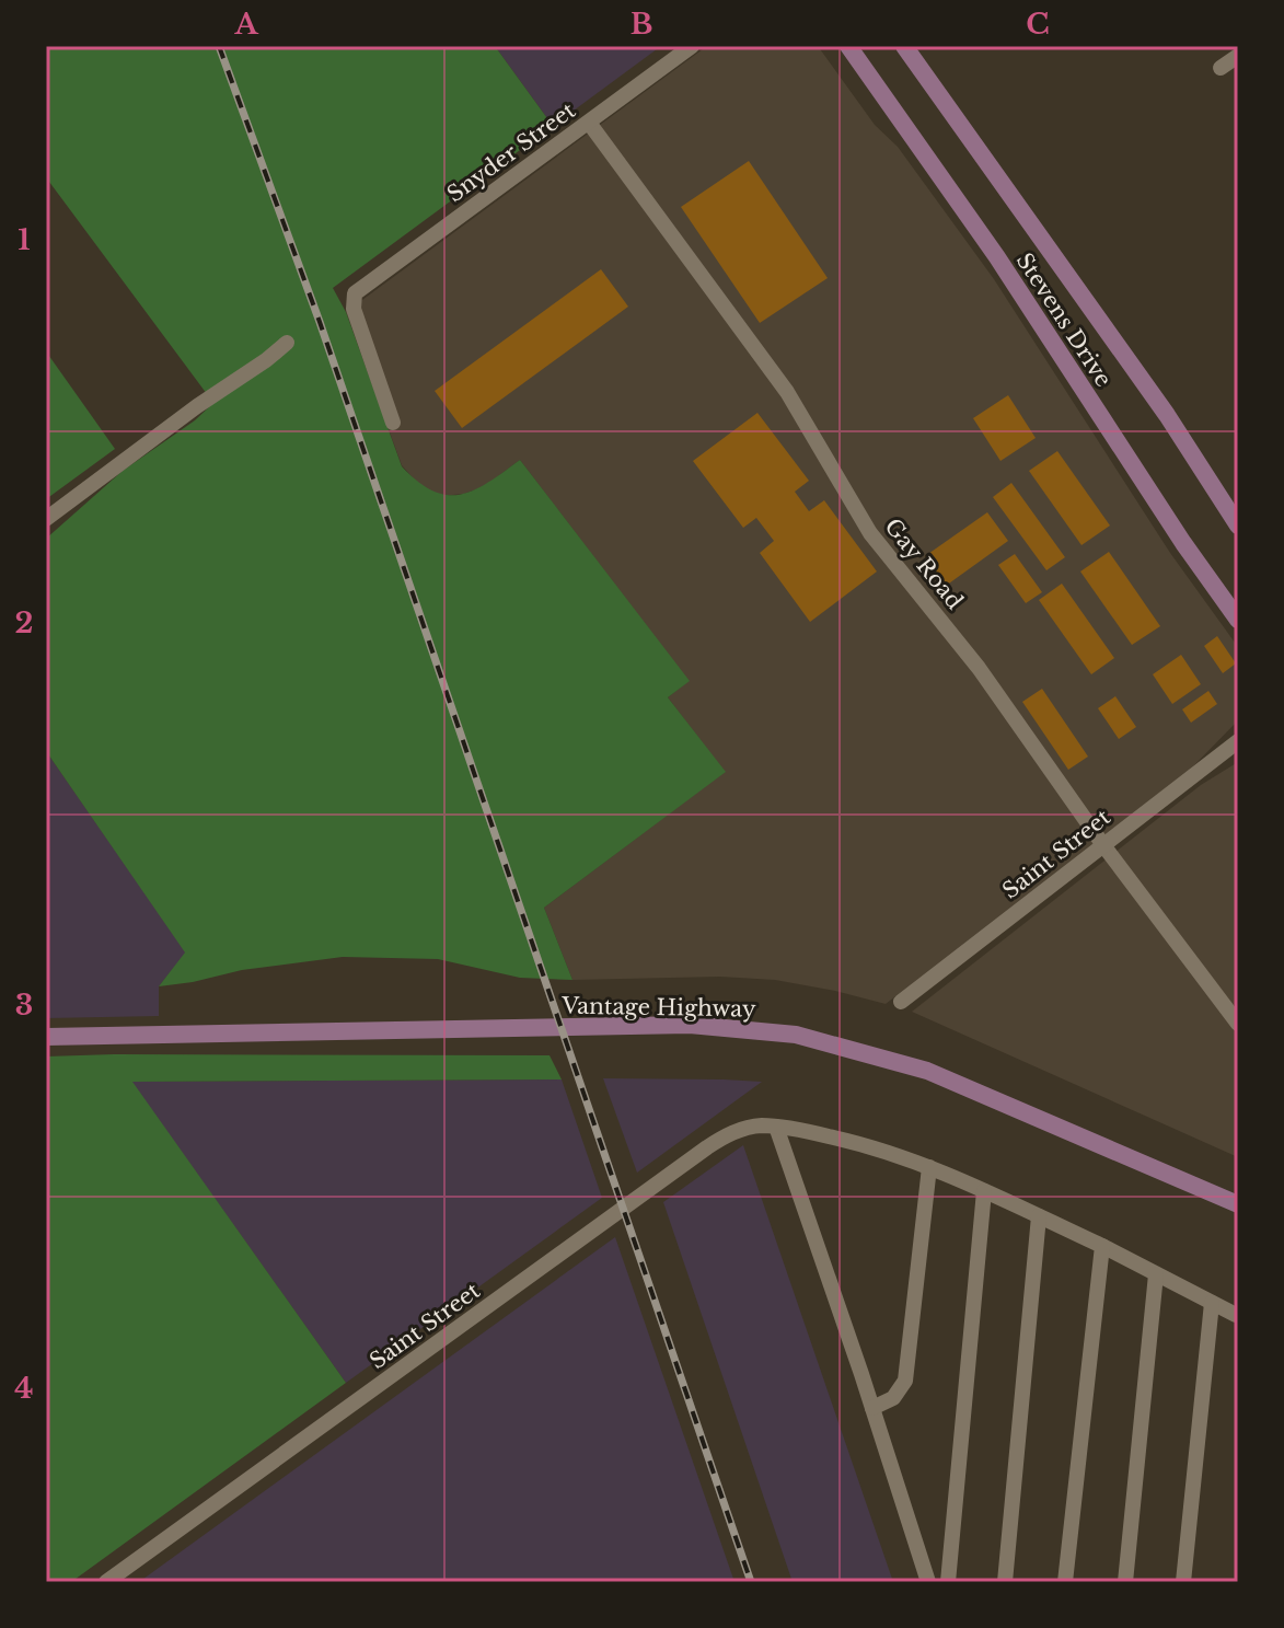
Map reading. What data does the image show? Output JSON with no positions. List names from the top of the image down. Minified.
{"streets":{"main road":["Stevens Drive","Vantage Highway"],"street":["Snyder Street","Gay Road","Saint Street"]},"crossings":[["Snyder Street","Gay Road"],["Gay Road","Saint Street"]],"grid":{"columns":["A","B","C"],"rows":["1","2","3","4"]}}
